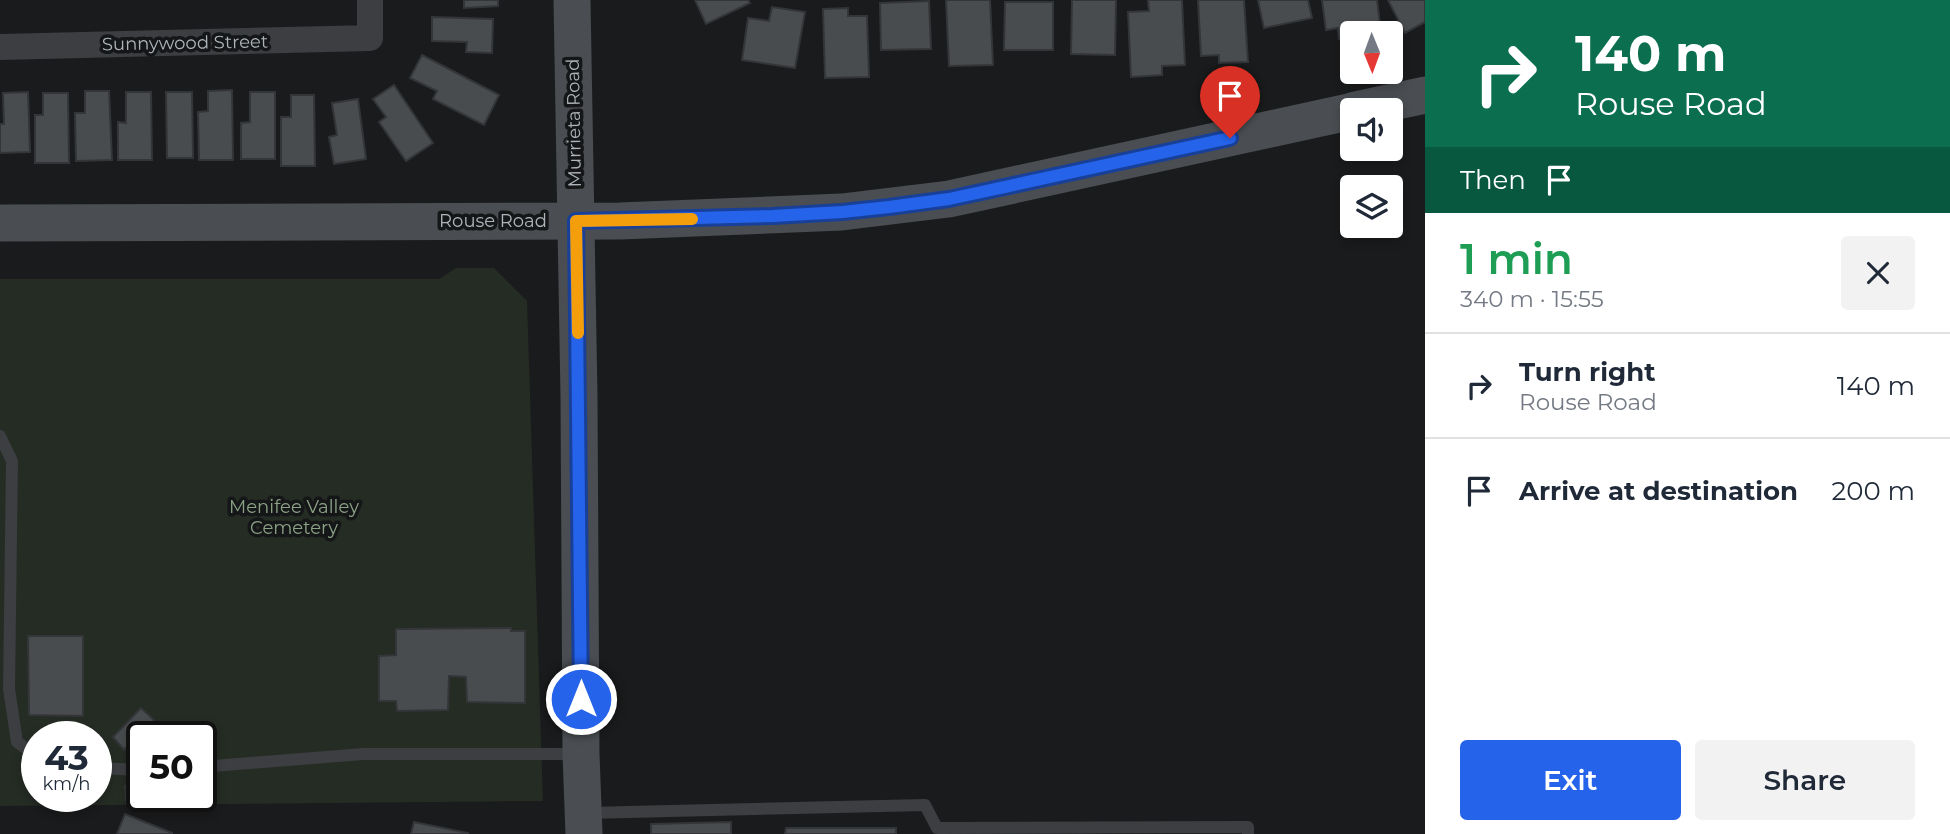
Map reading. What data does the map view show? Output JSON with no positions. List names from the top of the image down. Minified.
{"streets":{"street":["Sunnywood Street","Murrieta Road","Rouse Road"]},"crossings":[["Murrieta Road","Rouse Road"]],"parks":["Menifee Valley Cemetery"],"north":"bottom","page":{"turn":["140 m","Rouse Road"],"then":"Then","heading":["1 min","340 m · 15:55"],"list":[{"name":"Turn right","note":"Rouse Road","value":"140 m"},{"name":"Arrive at destination","value":"200 m"}],"speed":"43 km/h","limit":"50","buttons":["Exit","Share"]}}
